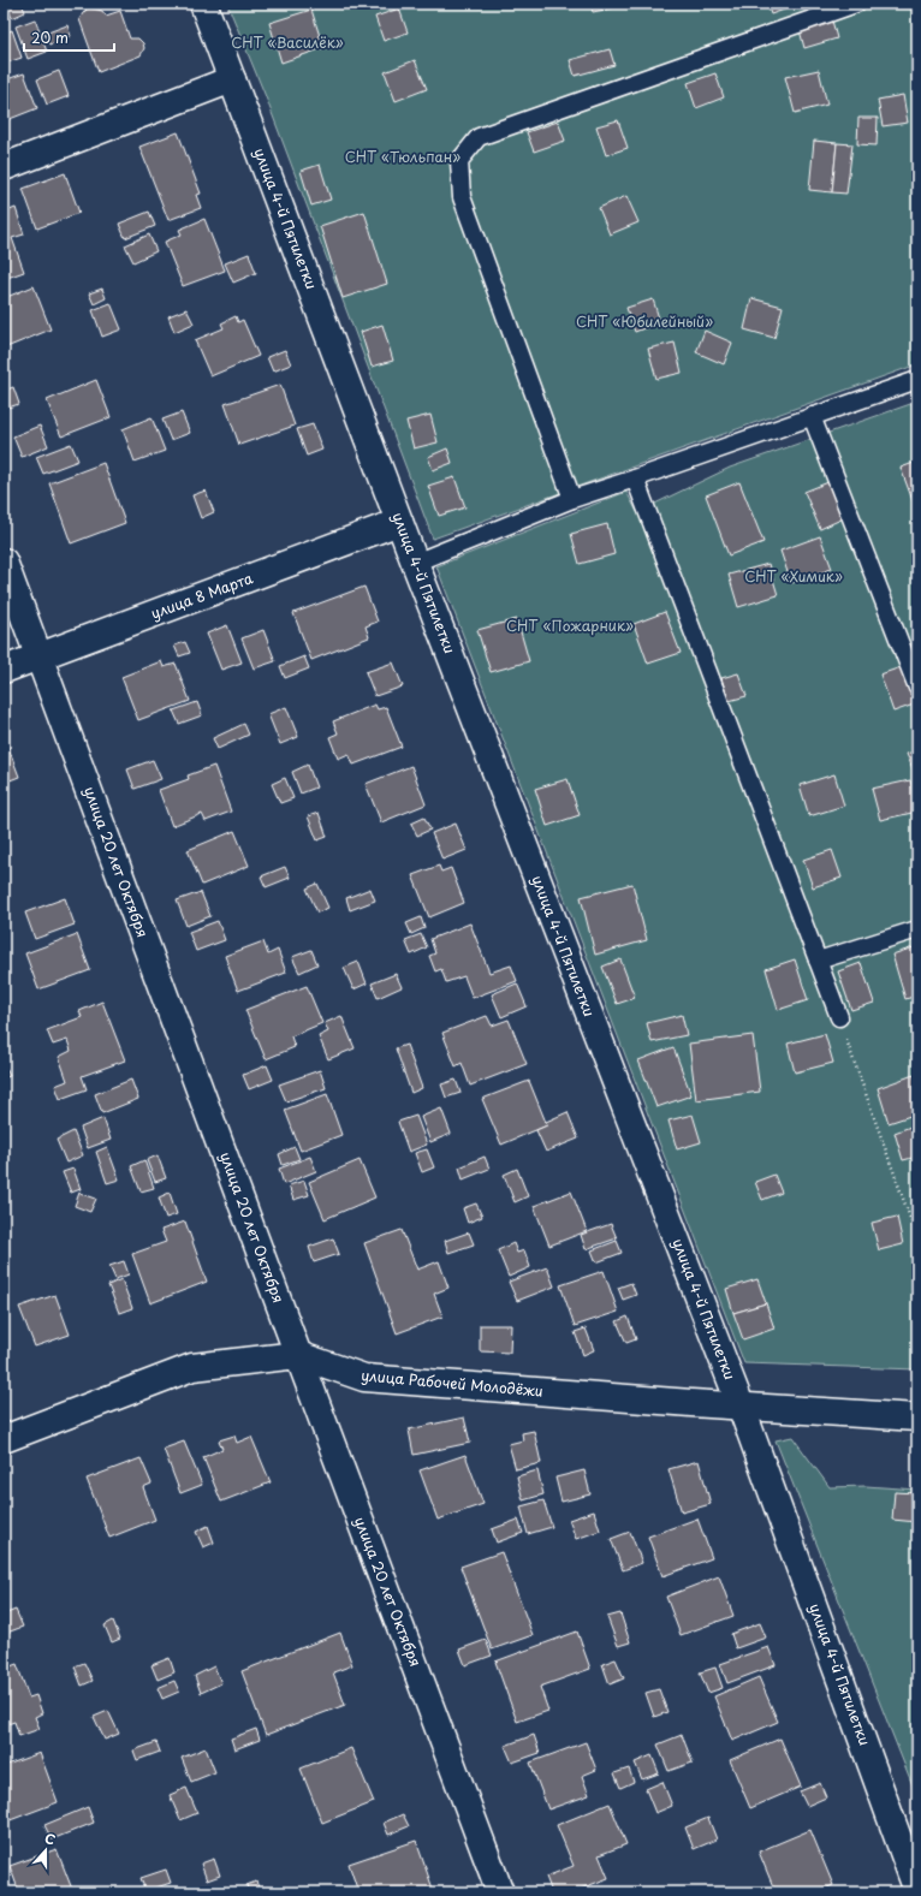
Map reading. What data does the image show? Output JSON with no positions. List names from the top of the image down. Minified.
{"streets":{"street":["улица 4-й Пятилетки","улица 8 Марта","улица 20 лет Октября","улица Рабочей Молодёжи"]},"crossings":[["улица 4-й Пятилетки","улица 8 Марта"],["улица 4-й Пятилетки","улица Рабочей Молодёжи"],["улица 8 Марта","улица 20 лет Октября"],["улица 20 лет Октября","улица Рабочей Молодёжи"]],"parks":["СНТ «Василёк»","СНТ «Тюльпан»","СНТ «Юбилейный»","СНТ «Химик»","СНТ «Пожарник»"],"scale_bar":"20 m","north":"top"}
